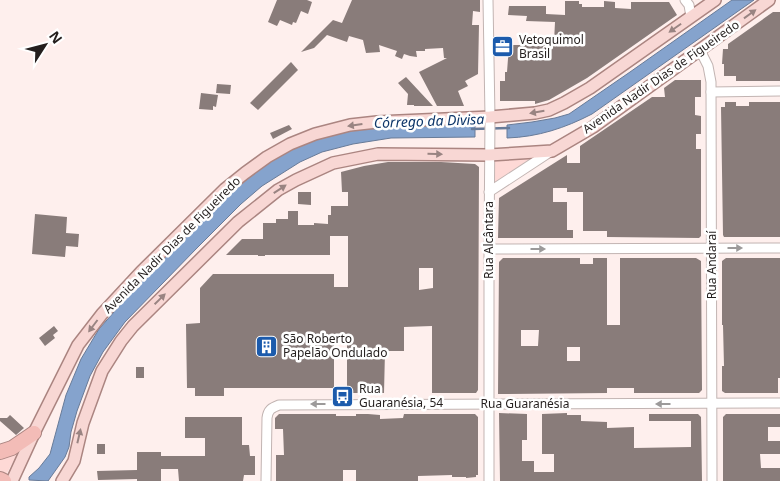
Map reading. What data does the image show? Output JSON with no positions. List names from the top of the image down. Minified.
{"streets":{"main road":["Avenida Nadir Dias de Figueiredo"],"street":["Rua Alcântara","Rua Andaraí","Rua Guaranésia"]},"crossings":[["Avenida Nadir Dias de Figueiredo","Rua Alcântara"],["Avenida Nadir Dias de Figueiredo","Rua Andaraí"],["Rua Alcântara","Rua Guaranésia"],["Rua Andaraí","Rua Guaranésia"]],"one_way":["Rua Guaranésia"],"water":["Córrego da Divisa"],"places":{"office":["Vetoquimol Brasil"],"building":["São Roberto Papelão Ondulado"],"bus stop":["Rua Guaranésia, 54"]},"north":"top right"}
